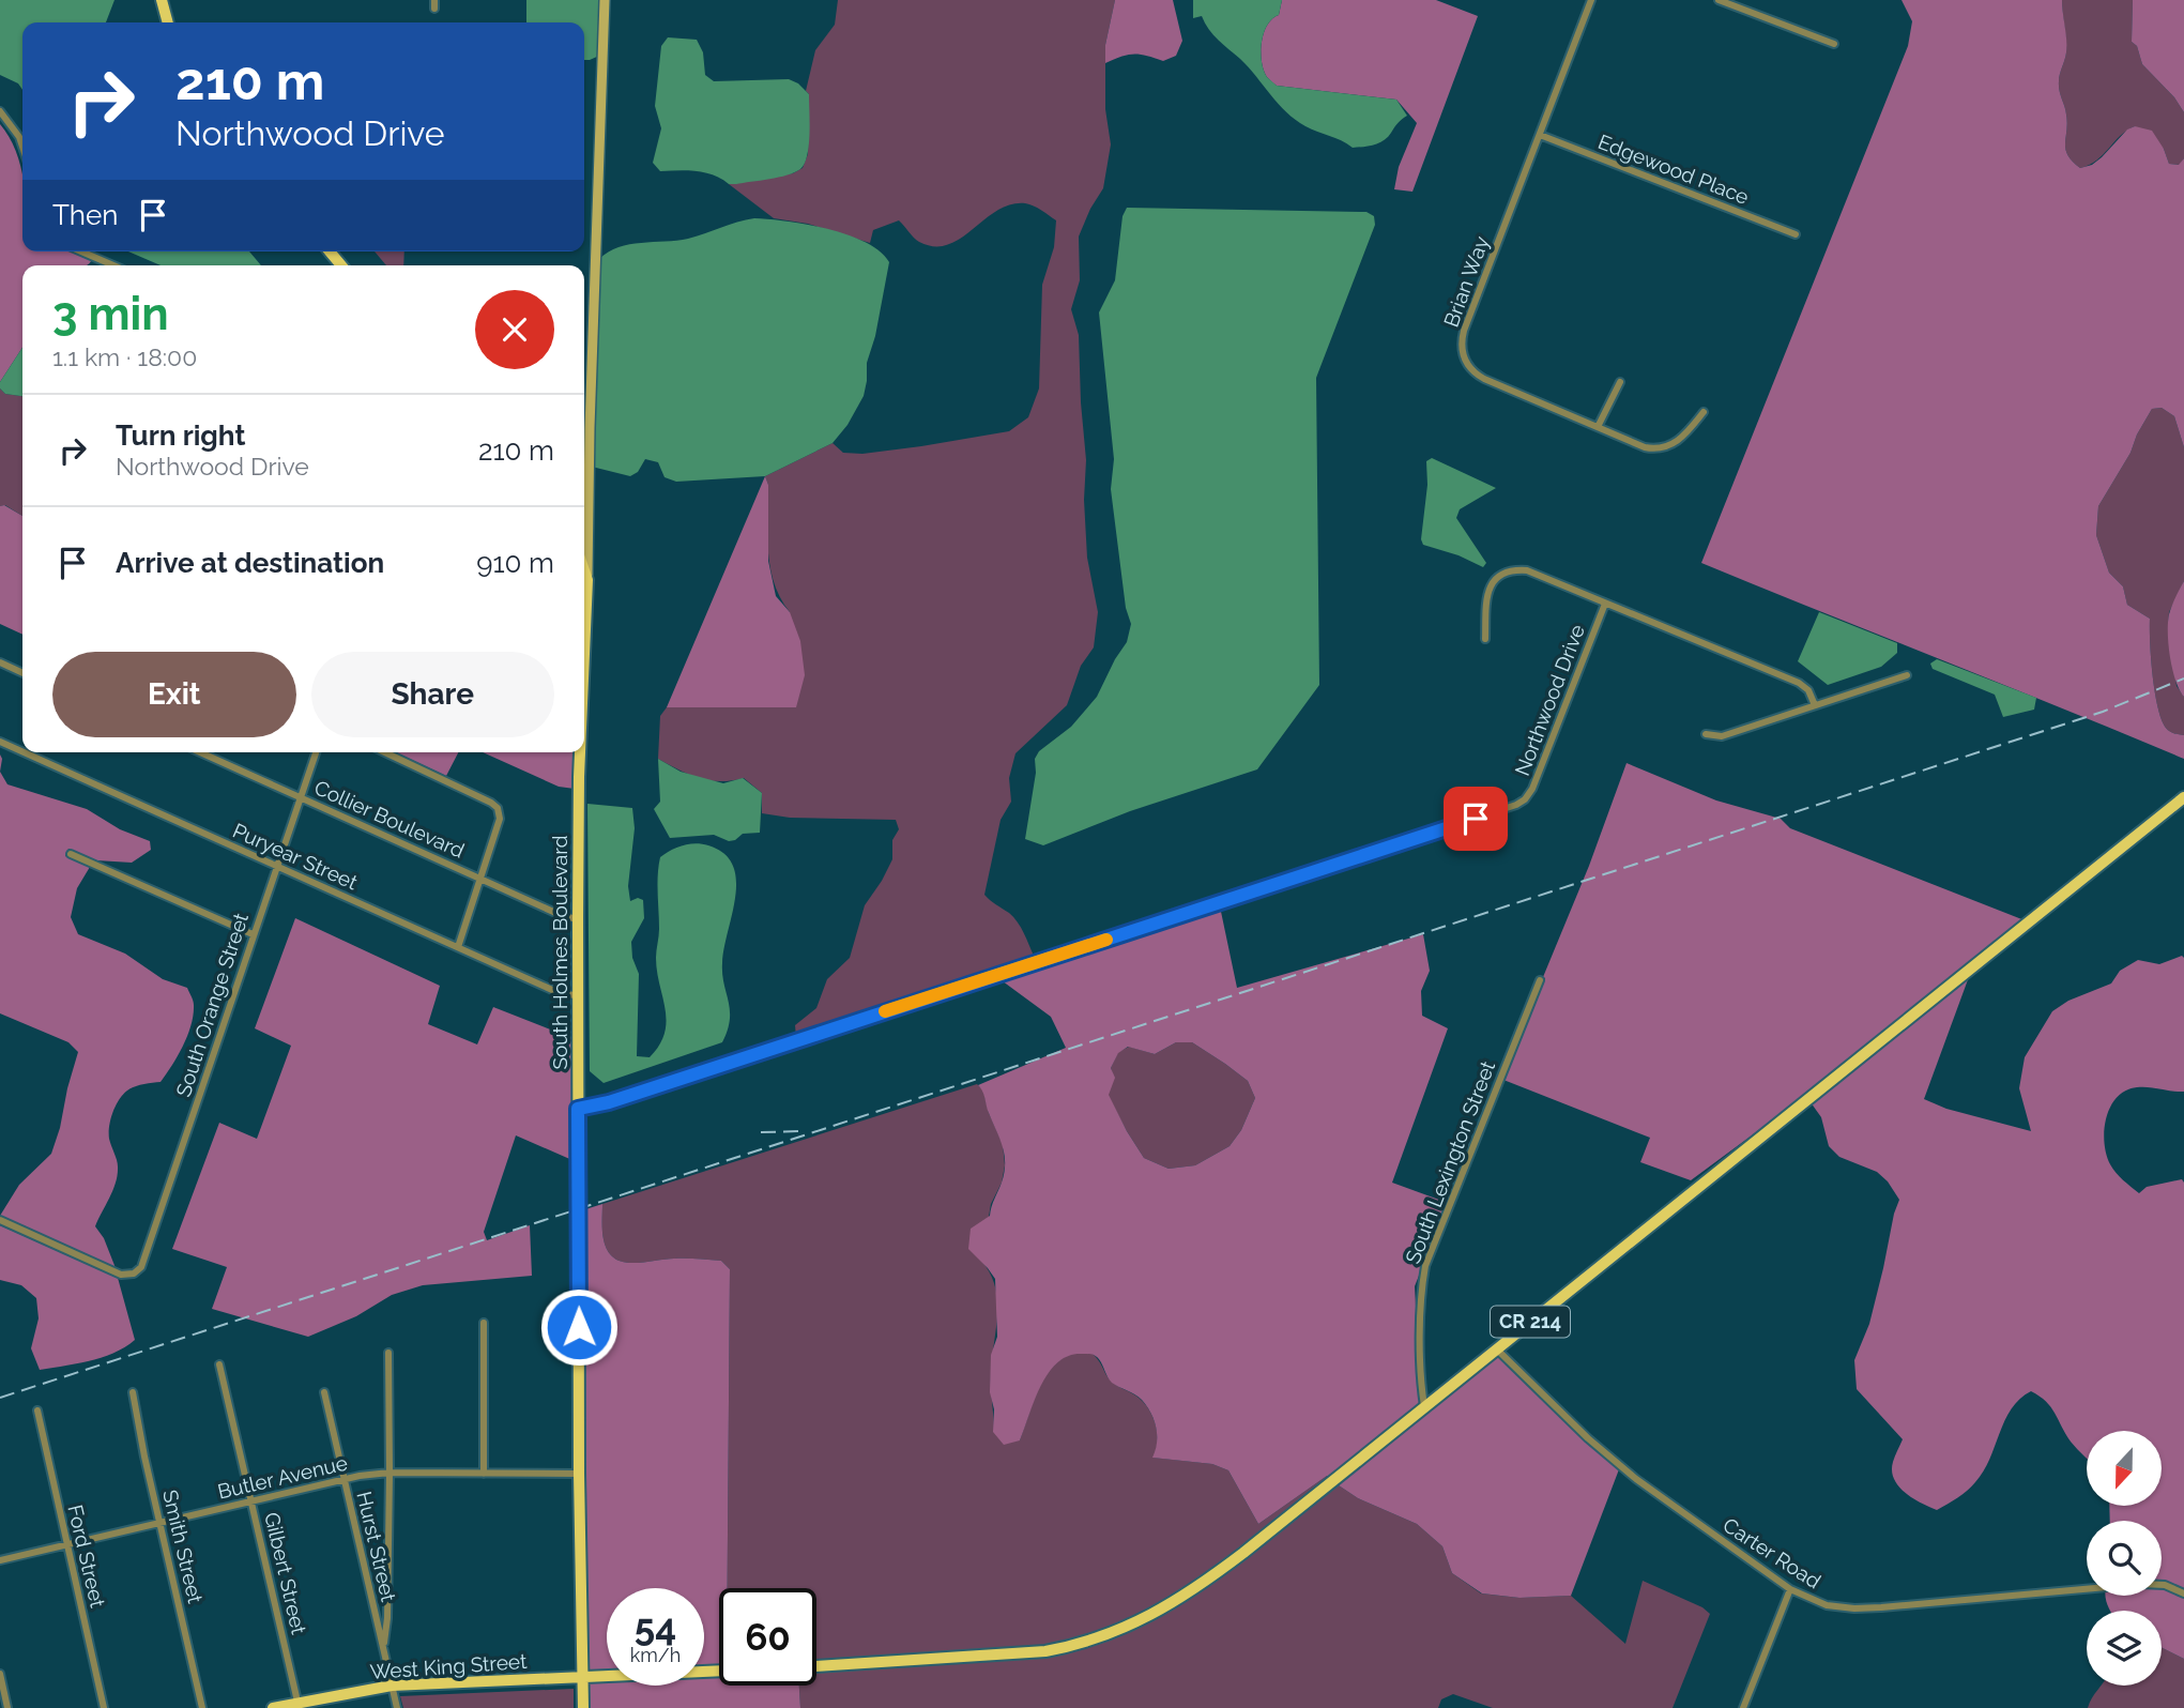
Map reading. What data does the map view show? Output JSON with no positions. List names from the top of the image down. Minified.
{"streets":{"main road":["South Holmes Boulevard","CR 214","West King Street"],"street":["Edgewood Place","Brian Way","Northwood Drive","Collier Boulevard","Puryear Street","South Orange Street","South Lexington Street","Butler Avenue","Smith Street","Hurst Street","Carter Road","Ford Street","Gilbert Street"]},"crossings":[["Edgewood Place","Brian Way"],["Northwood Drive","South Holmes Boulevard"],["Collier Boulevard","South Holmes Boulevard"],["Collier Boulevard","South Orange Street"],["Puryear Street","South Holmes Boulevard"],["Puryear Street","South Orange Street"],["South Holmes Boulevard","Butler Avenue"],["South Holmes Boulevard","West King Street"],["South Lexington Street","CR 214"],["CR 214","Carter Road"],["Butler Avenue","Smith Street"],["Butler Avenue","Hurst Street"],["Butler Avenue","Ford Street"],["Butler Avenue","Gilbert Street"],["Hurst Street","West King Street"],["Gilbert Street","West King Street"]],"north":"bottom","page":{"turn":["210 m","Northwood Drive"],"then":"Then","heading":["3 min","1.1 km · 18:00"],"list":[{"name":"Turn right","note":"Northwood Drive","value":"210 m"},{"name":"Arrive at destination","value":"910 m"}],"buttons":["Exit","Share"],"speed":"54 km/h","limit":"60"}}
